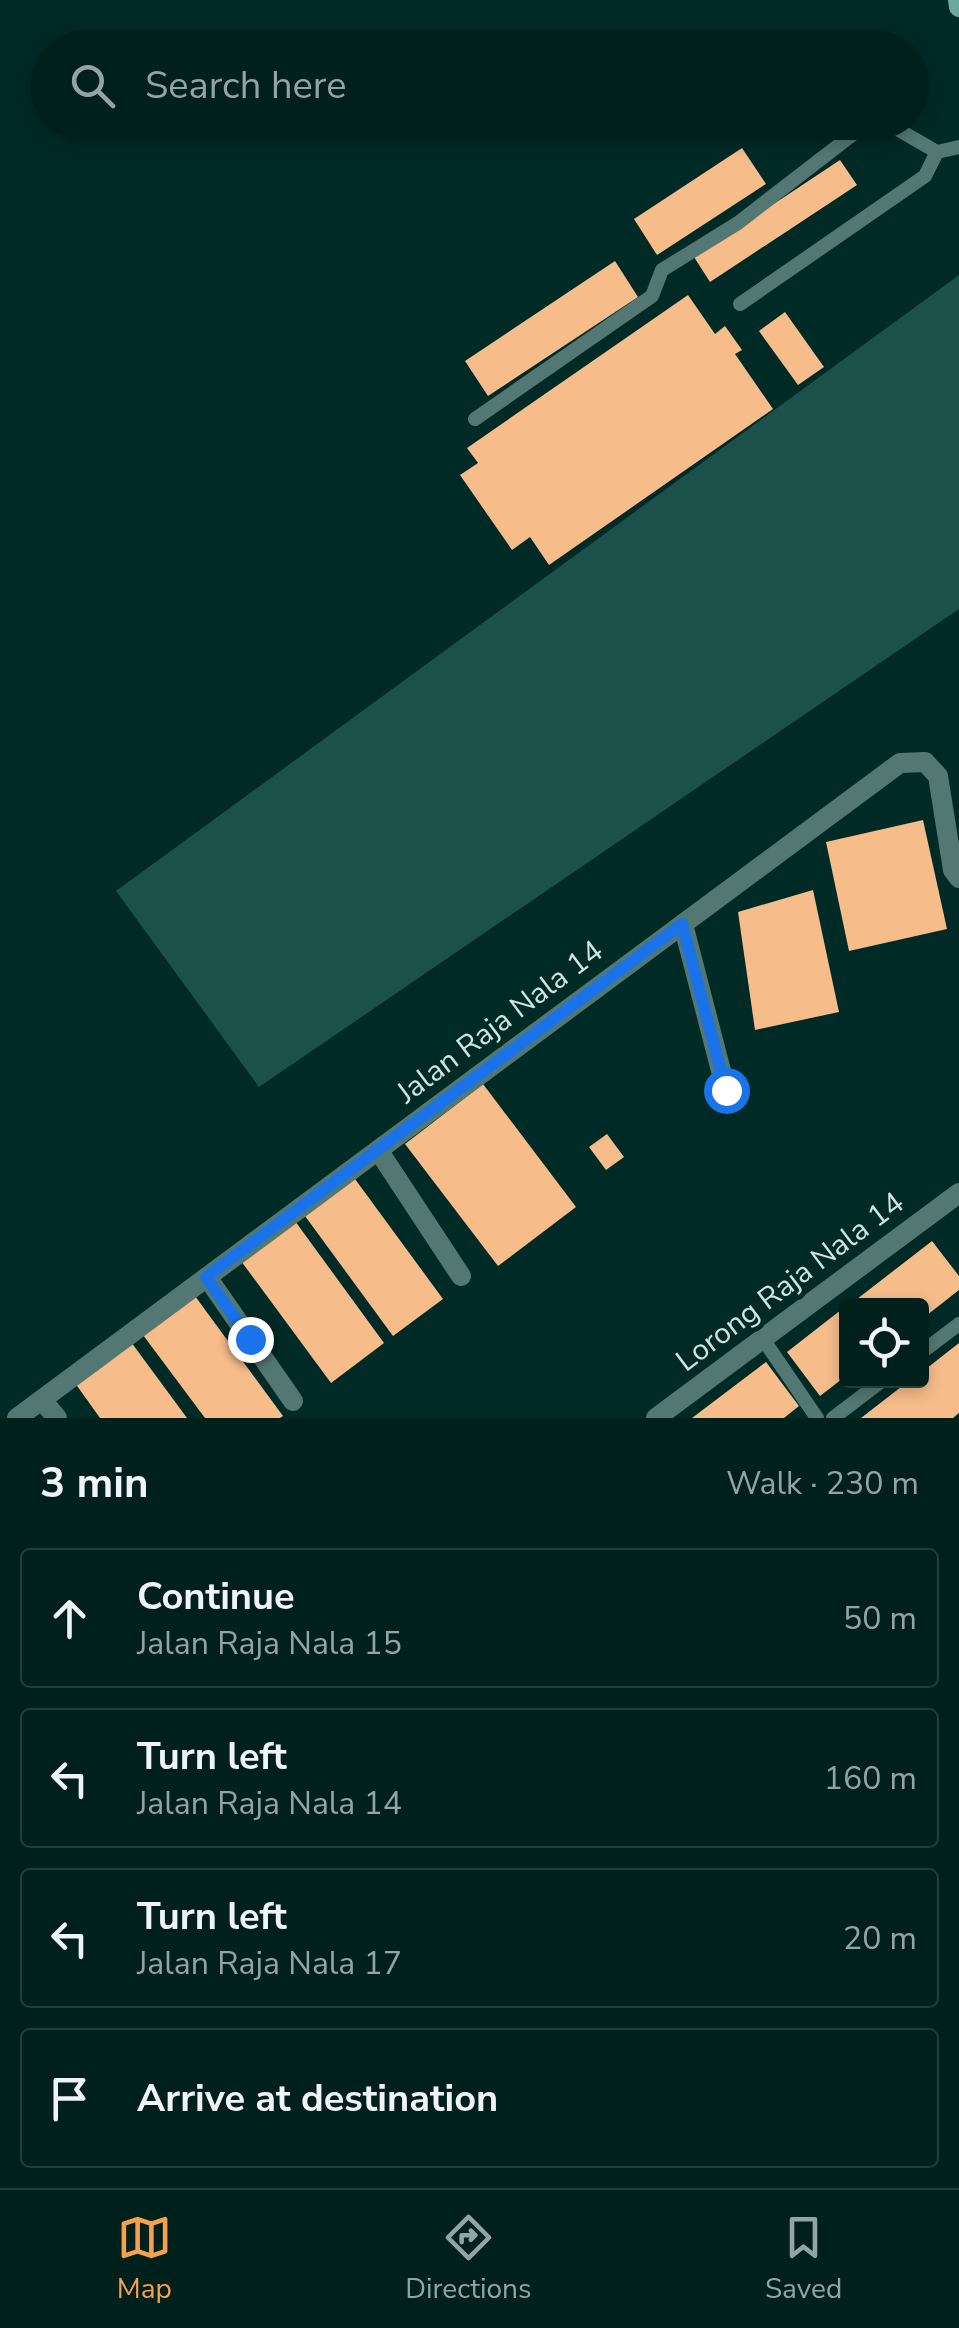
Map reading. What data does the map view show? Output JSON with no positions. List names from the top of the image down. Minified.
{"streets":{"street":["Jalan Raja Nala 14","Lorong Raja Nala 14"]},"page":{"search":"Search here","heading":["3 min","Walk · 230 m"],"list":[["Continue","Jalan Raja Nala 15","50 m"],["Turn left","Jalan Raja Nala 14","160 m"],["Turn left","Jalan Raja Nala 17","20 m"],"Arrive at destination"],"nav":["Map","Directions","Saved"]}}
